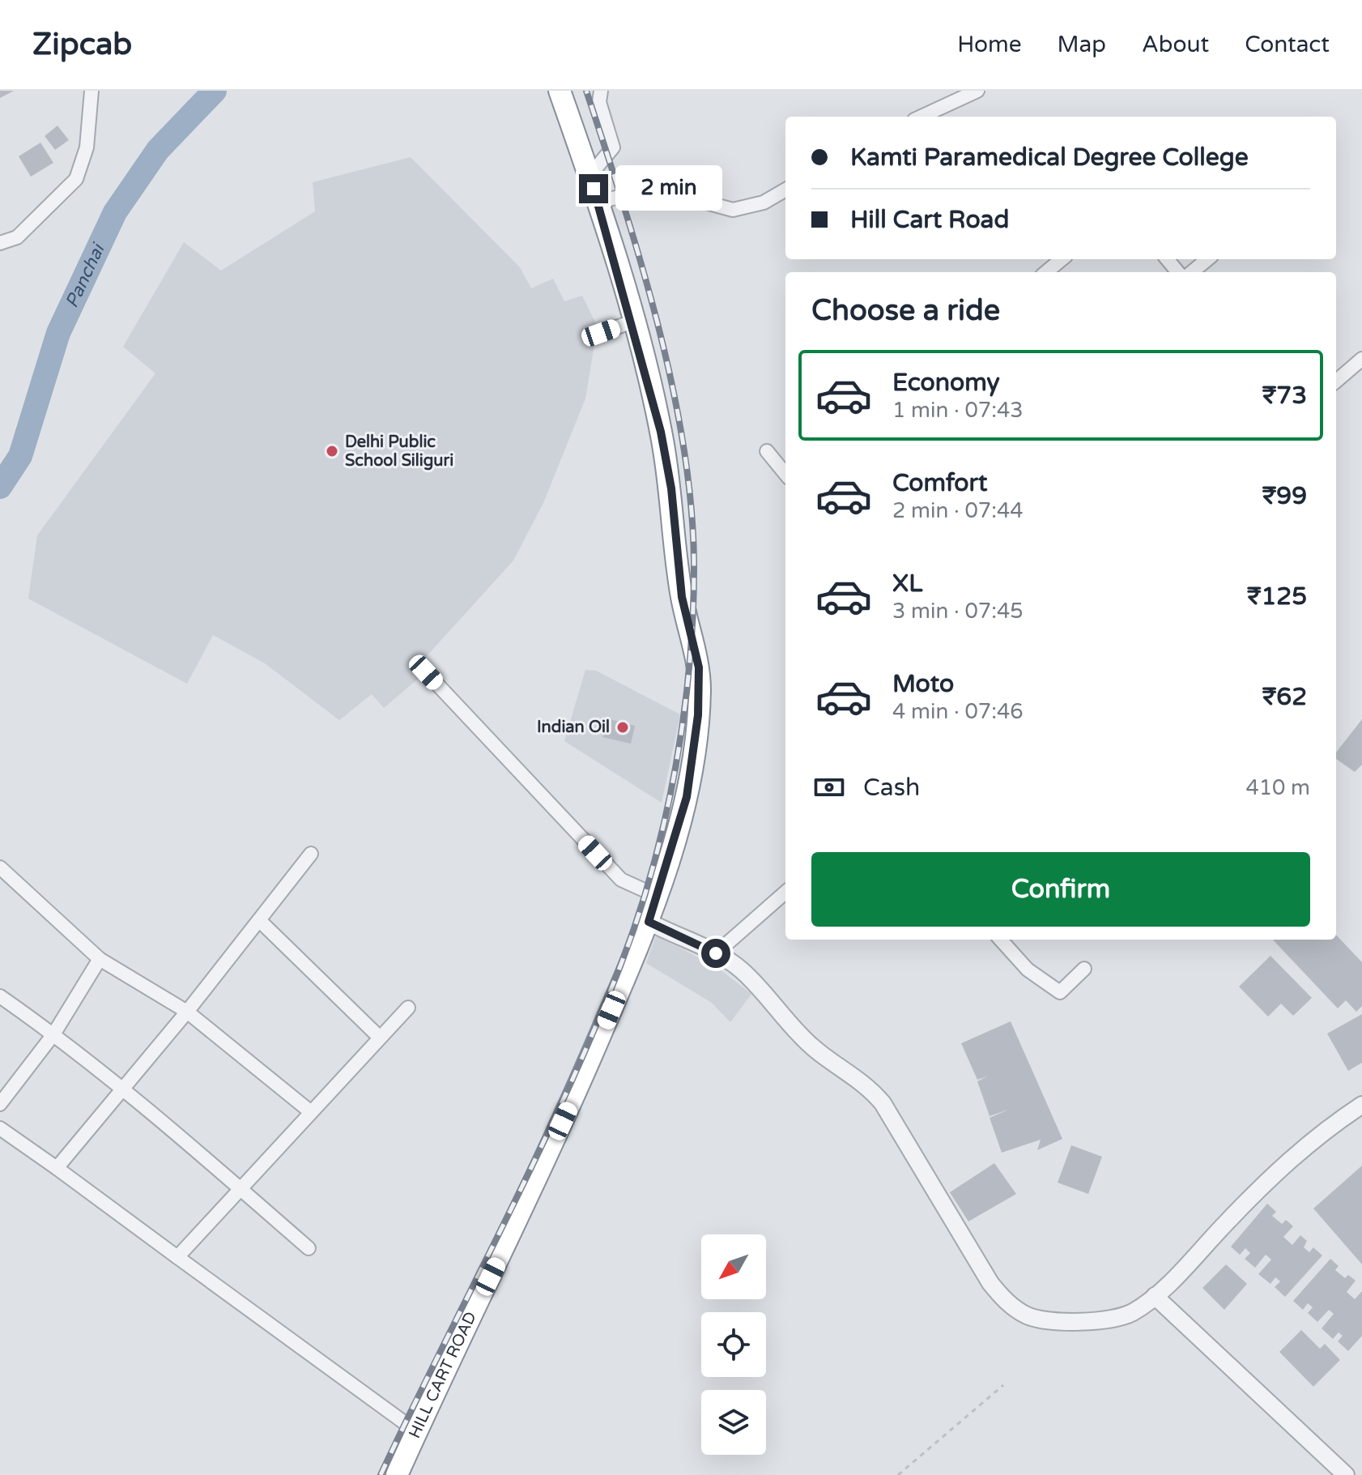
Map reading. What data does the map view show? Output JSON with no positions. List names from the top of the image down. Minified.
{"streets":{"highway":["HILL CART ROAD"]},"water":["Panchai"],"places":["Delhi Public School Siliguri","Indian Oil"],"north":"bottom left","page":{"header":"Zipcab","nav":["Home","Map","About","Contact"],"banner":["Kamti Paramedical Degree College","Hill Cart Road"],"bubble":"2 min","heading":"Choose a ride","list":[{"name":"Economy","note":"1 min · 07:43","value":"₹73"},{"name":"Comfort","note":"2 min · 07:44","value":"₹99"},{"name":"XL","note":"3 min · 07:45","value":"₹125"},{"name":"Moto","note":"4 min · 07:46","value":"₹62"}],"pay":["Cash","410 m"],"buttons":"Confirm"}}
